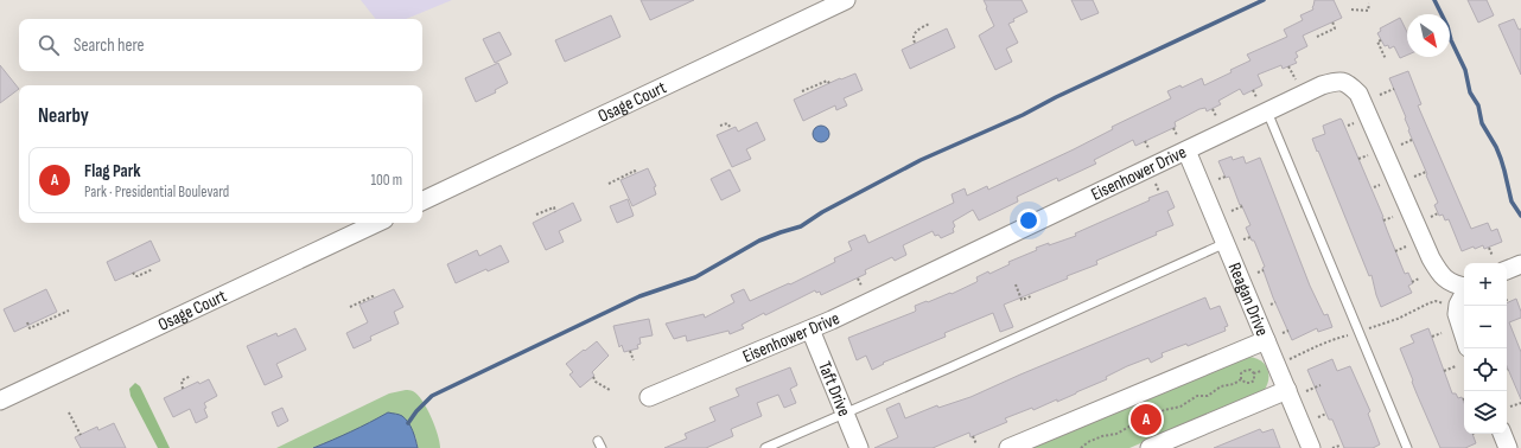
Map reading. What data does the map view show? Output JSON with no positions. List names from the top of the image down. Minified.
{"streets":{"street":["Osage Court","Eisenhower Drive","Reagan Drive","Taft Drive"]},"crossings":[["Eisenhower Drive","Reagan Drive"],["Eisenhower Drive","Taft Drive"]],"north":"bottom right","page":{"search":"Search here","heading":"Nearby","list":[{"mark":"A","name":"Flag Park","note":"Park · Presidential Boulevard","value":"100 m"}],"map_buttons":["+","−"],"pins":"A"}}
